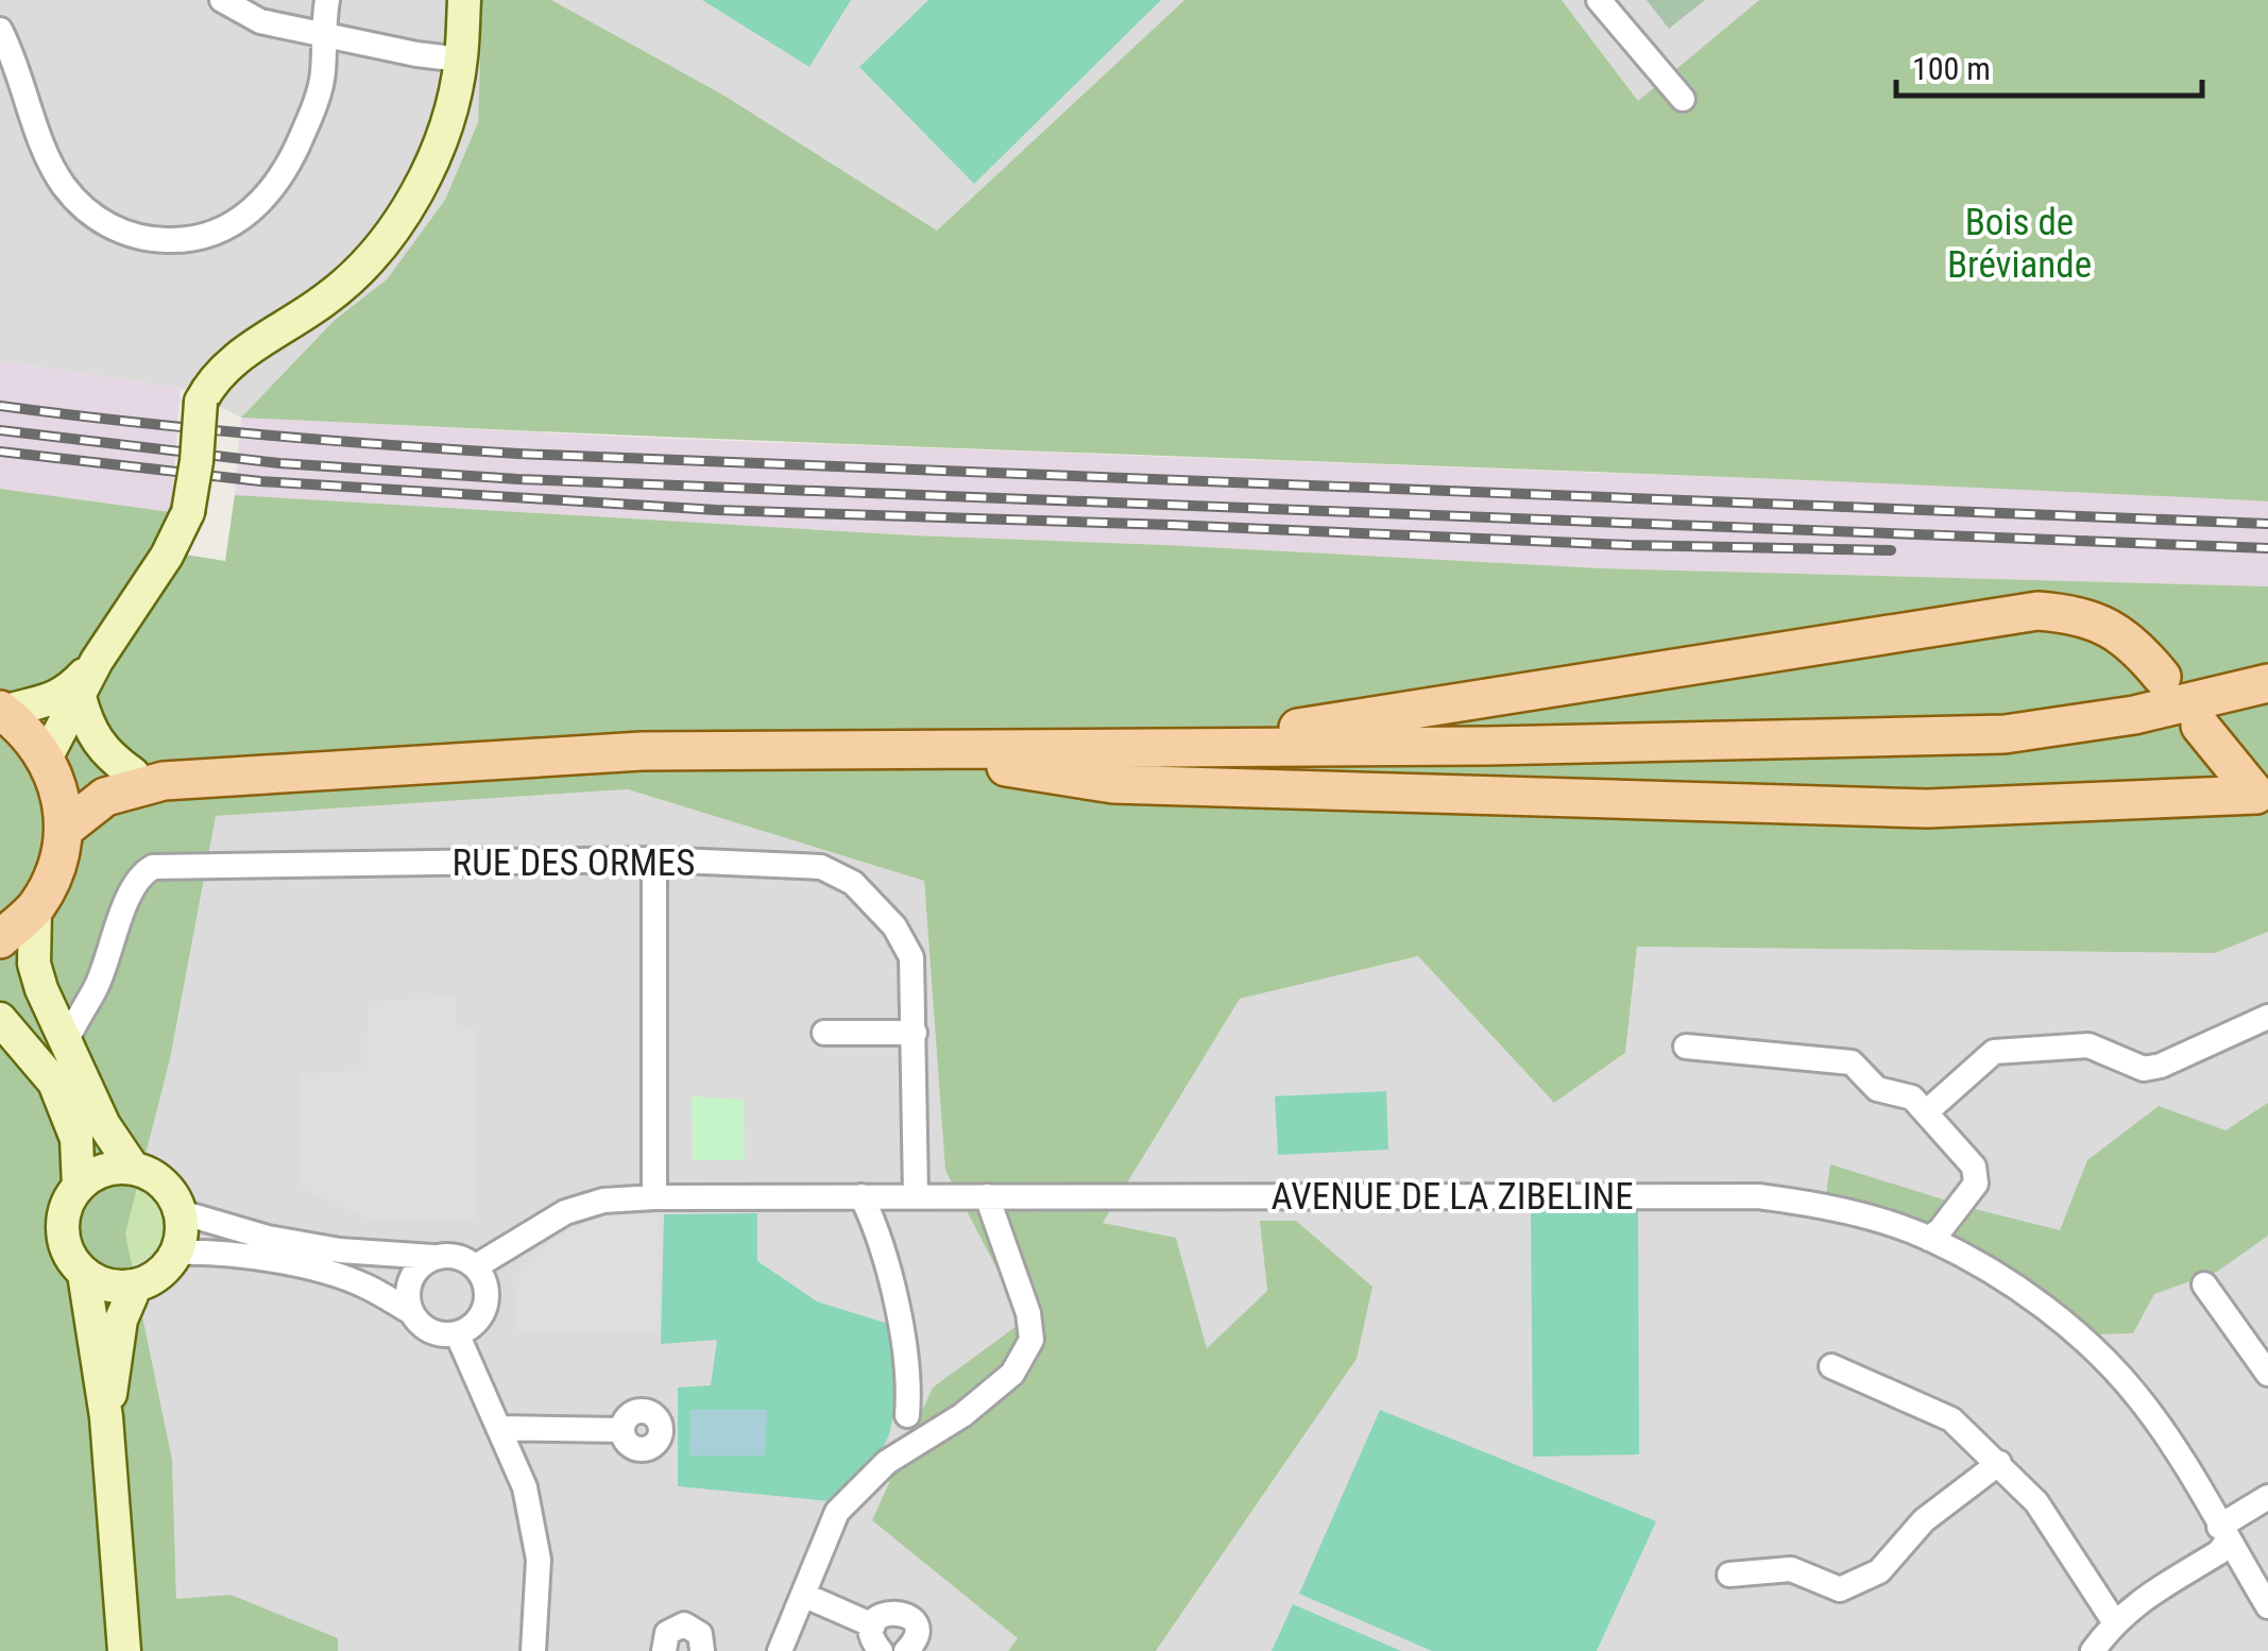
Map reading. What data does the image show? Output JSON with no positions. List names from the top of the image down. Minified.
{"streets":{"street":["RUE DES ORMES","AVENUE DE LA ZIBELINE"]},"crossings":[["RUE DES ORMES","AVENUE DE LA ZIBELINE"]],"parks":["Bois de Bréviande"],"scale_bar":"100 m"}
